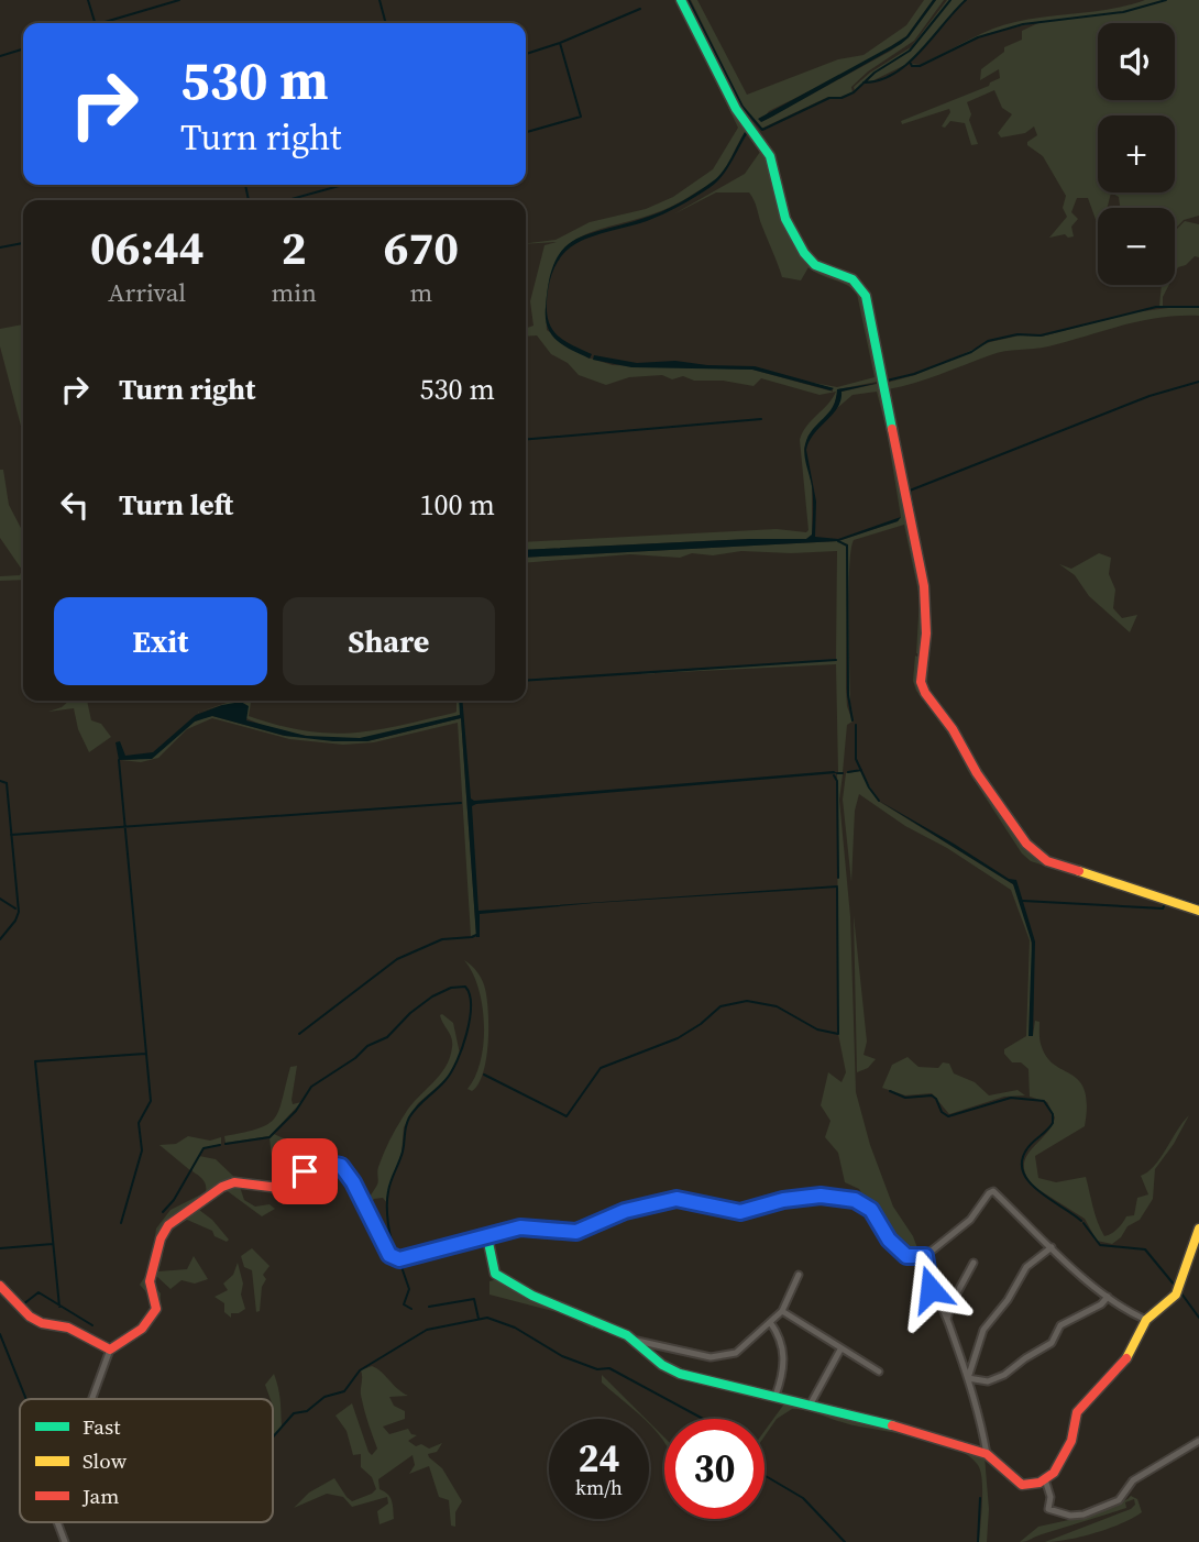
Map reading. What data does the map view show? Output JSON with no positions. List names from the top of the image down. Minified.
{"legend":["Fast","Slow","Jam"],"page":{"map_buttons":["+","−"],"turn":["530 m","Turn right"],"eta":["06:44","Arrival","2","min","670","m"],"list":[{"name":"Turn right","value":"530 m"},{"name":"Turn left","value":"100 m"}],"buttons":["Exit","Share"],"speed":"24 km/h","limit":"30"}}
